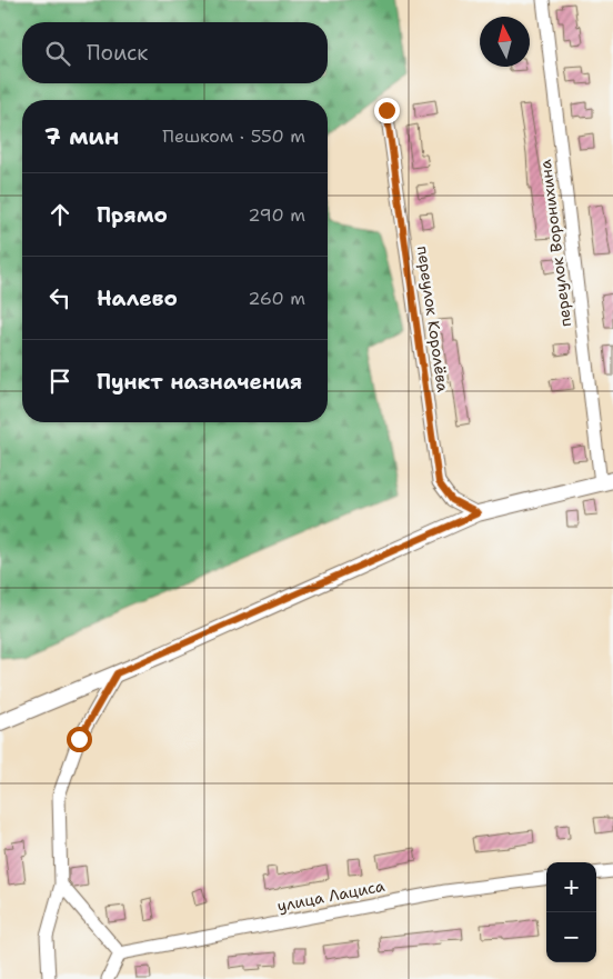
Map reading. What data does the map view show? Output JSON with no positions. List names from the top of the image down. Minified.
{"streets":{"street":["переулок Воронихина","переулок Королёва","улица Лациса"]},"north":"top","page":{"search":"Поиск","heading":["7 мин","Пешком · 550 m"],"list":[["Прямо","290 m"],["Налево","260 m"],"Пункт назначения"],"map_buttons":["+","−"]}}
